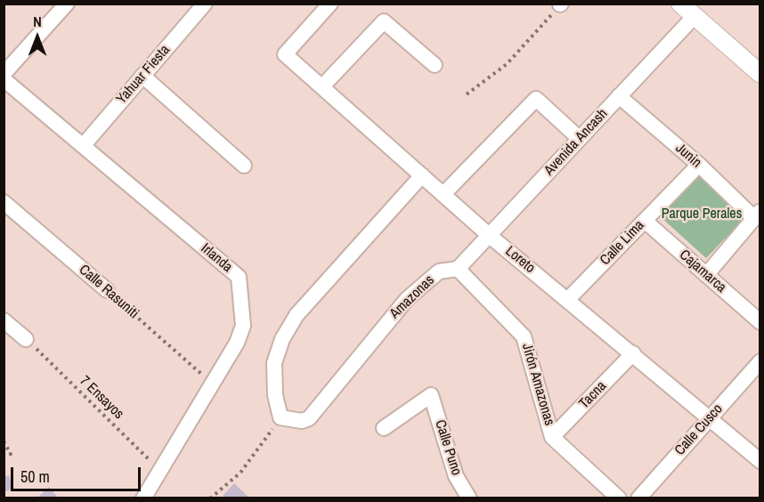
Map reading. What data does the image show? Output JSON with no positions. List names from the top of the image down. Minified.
{"streets":{"street":["Yahuar Fiesta","Avenida Ancash","Junin","Calle Lima","Irlanda","Loreto","Cajamarca","Calle Rasuniti","Amazonas","Jirón Amazonas","Tacna","Calle Cusco","Calle Puno"],"path":["7 Ensayos"]},"crossings":[["Yahuar Fiesta","Irlanda"],["Avenida Ancash","Junin"],["Avenida Ancash","Loreto"],["Avenida Ancash","Amazonas"],["Avenida Ancash","Jirón Amazonas"],["Junin","Calle Lima"],["Calle Lima","Loreto"],["Calle Lima","Cajamarca"],["Irlanda","Calle Rasuniti"],["Irlanda","7 Ensayos"],["Loreto","Tacna"],["Loreto","Calle Cusco"],["Amazonas","Jirón Amazonas"],["Jirón Amazonas","Tacna"]],"parks":["Parque Perales"],"scale_bar":"50 m","north":"top"}
